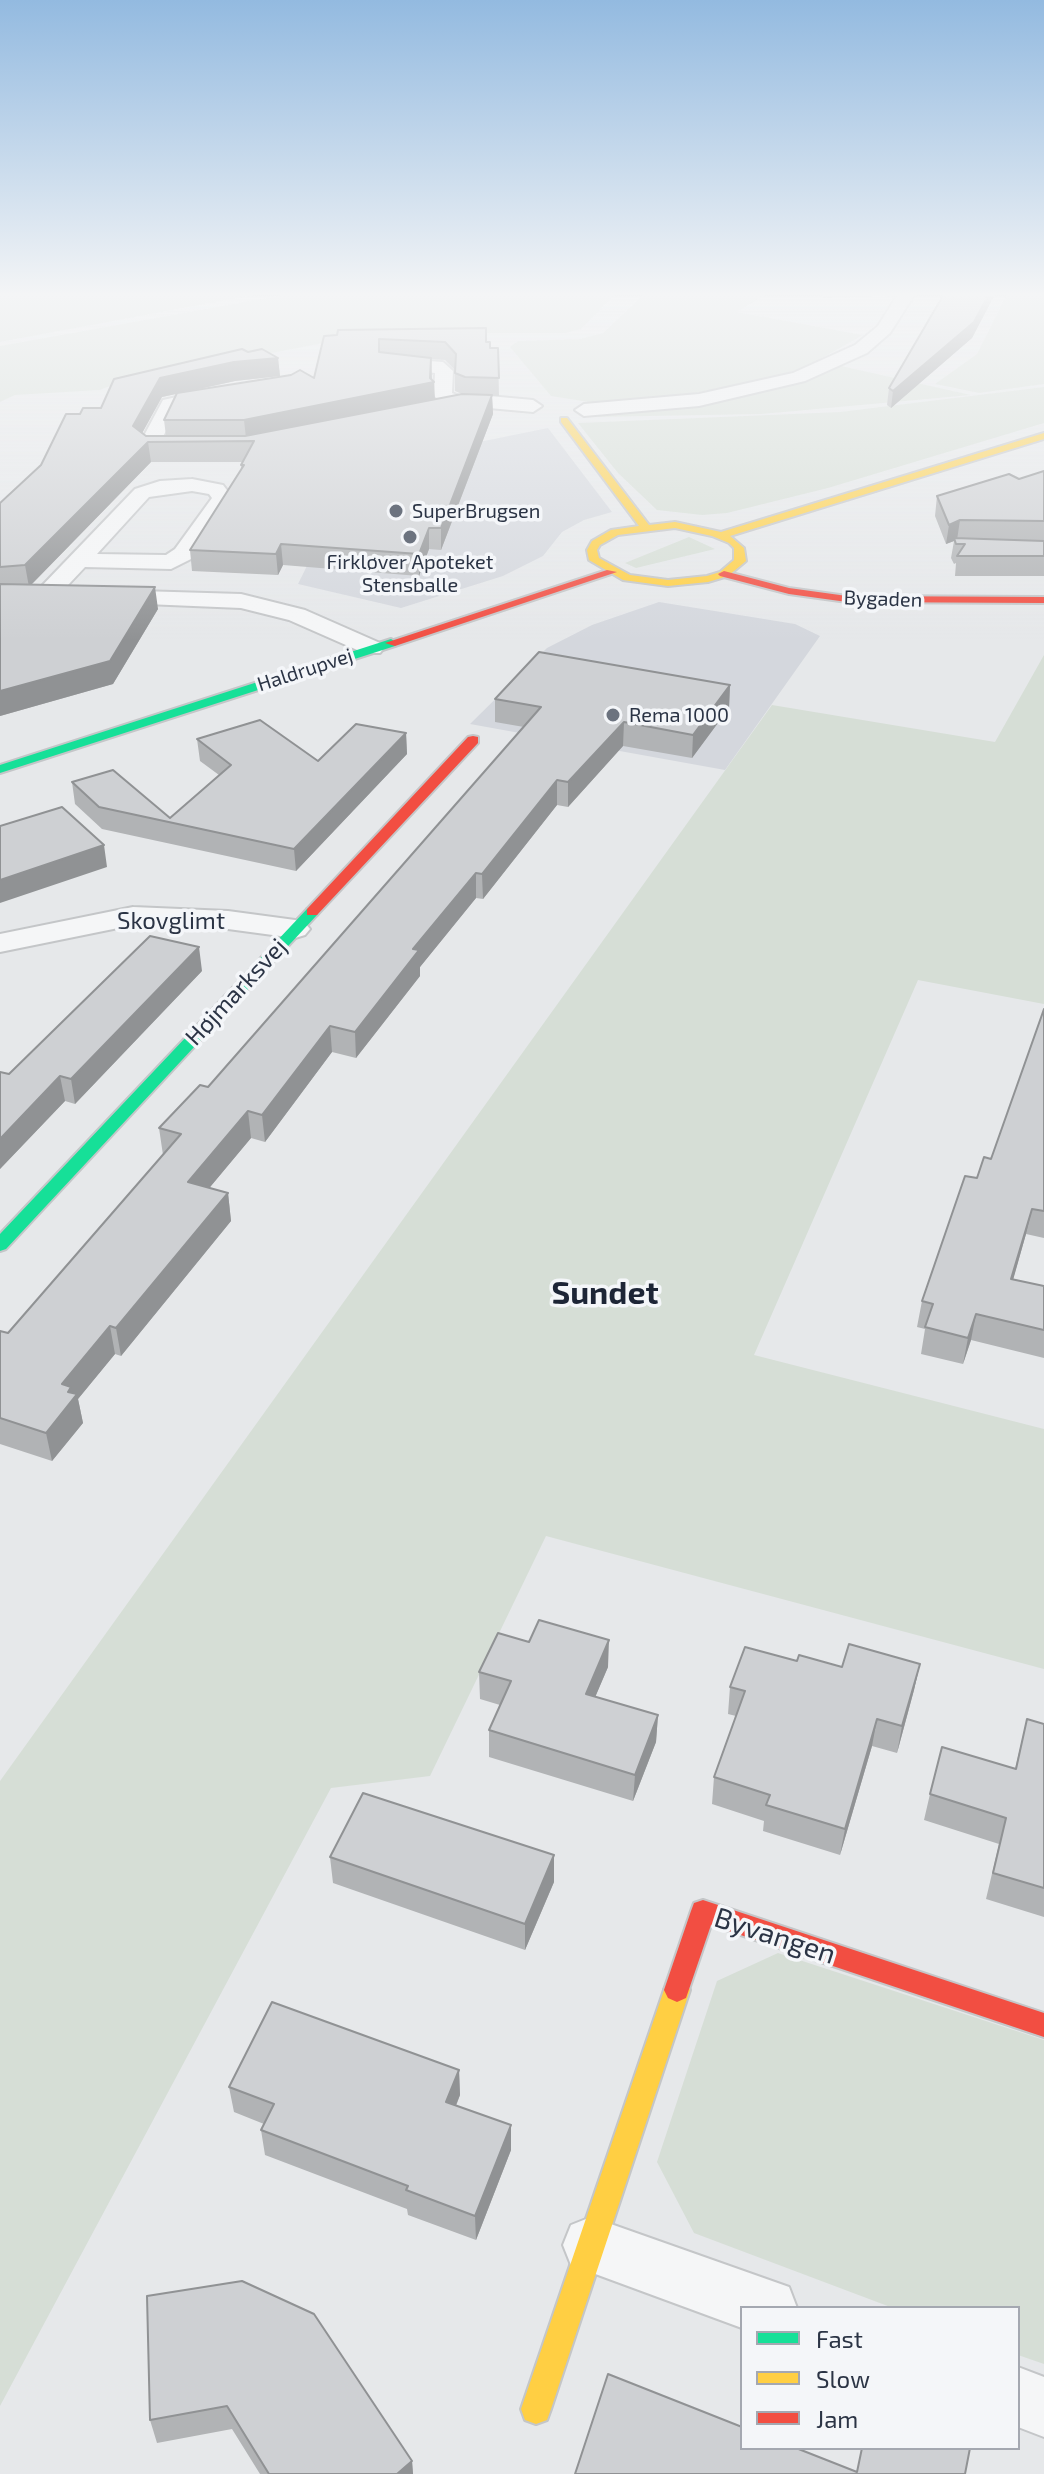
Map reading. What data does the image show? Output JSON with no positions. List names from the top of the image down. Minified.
{"streets":{"street":["Bygaden","Haldrupvej","Skovglimt","Højmarksvej","Byvangen"]},"crossings":[["Skovglimt","Højmarksvej"]],"districts":["Sundet"],"places":["SuperBrugsen","Firkløver Apoteket Stensballe","Rema 1000"],"legend":["Fast","Slow","Jam"]}
